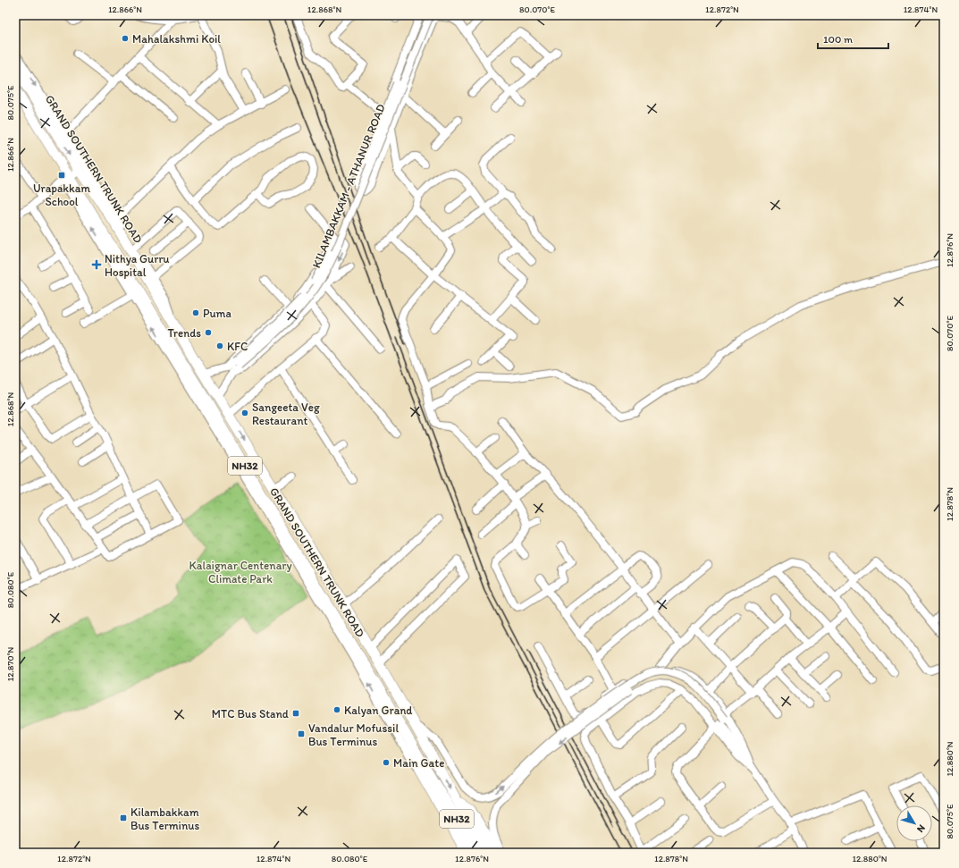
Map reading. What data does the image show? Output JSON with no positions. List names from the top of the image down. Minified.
{"streets":{"highway":["GRAND SOUTHERN TRUNK ROAD","NH32"],"street":["KILAMBAKKAM - ATHANUR ROAD"]},"crossings":[["GRAND SOUTHERN TRUNK ROAD","KILAMBAKKAM - ATHANUR ROAD"],["GRAND SOUTHERN TRUNK ROAD","NH32"],["KILAMBAKKAM - ATHANUR ROAD","NH32"]],"parks":["Kalaignar Centenary Climate Park"],"places":{"other":["Mahalakshmi Koil","Puma","Trends","KFC","Sangeeta Veg Restaurant","Kalyan Grand","Main Gate"],"transit":["Urapakkam School","MTC Bus Stand","Vandalur Mofussil Bus Terminus","Kilambakkam Bus Terminus"],"health":["Nithya Gurru Hospital"]},"scale_bar":"100 m","north":"bottom right","coordinates":["12.866°N","12.868°N","80.070°E","12.872°N","12.874°N","80.075°E","12.876°N","12.878°N","80.080°E","12.870°N","12.880°N"]}
